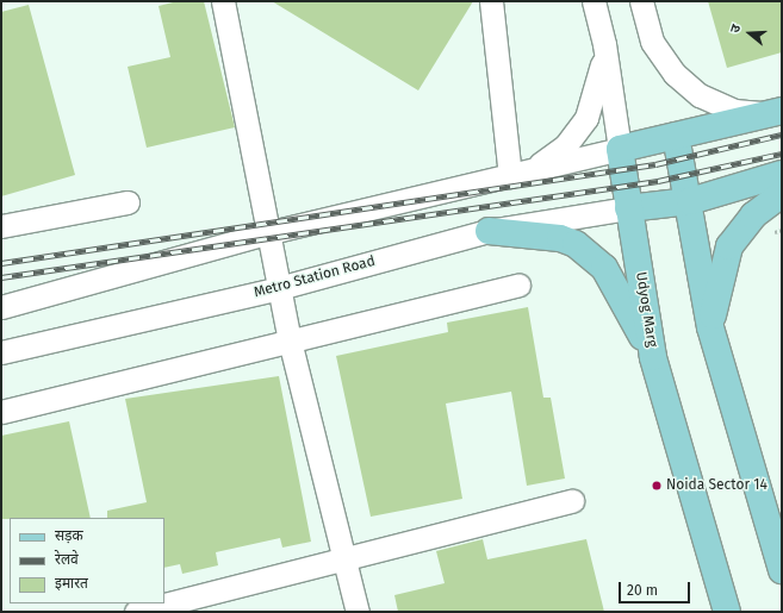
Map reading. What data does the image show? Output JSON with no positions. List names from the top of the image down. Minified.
{"streets":{"main road":["Udyog Marg"],"street":["Metro Station Road"]},"crossings":[["Metro Station Road","Udyog Marg"]],"places":["Noida Sector 14"],"legend":["सड़क","रेलवे","इमारत"],"scale_bar":"20 m","north":"left"}
